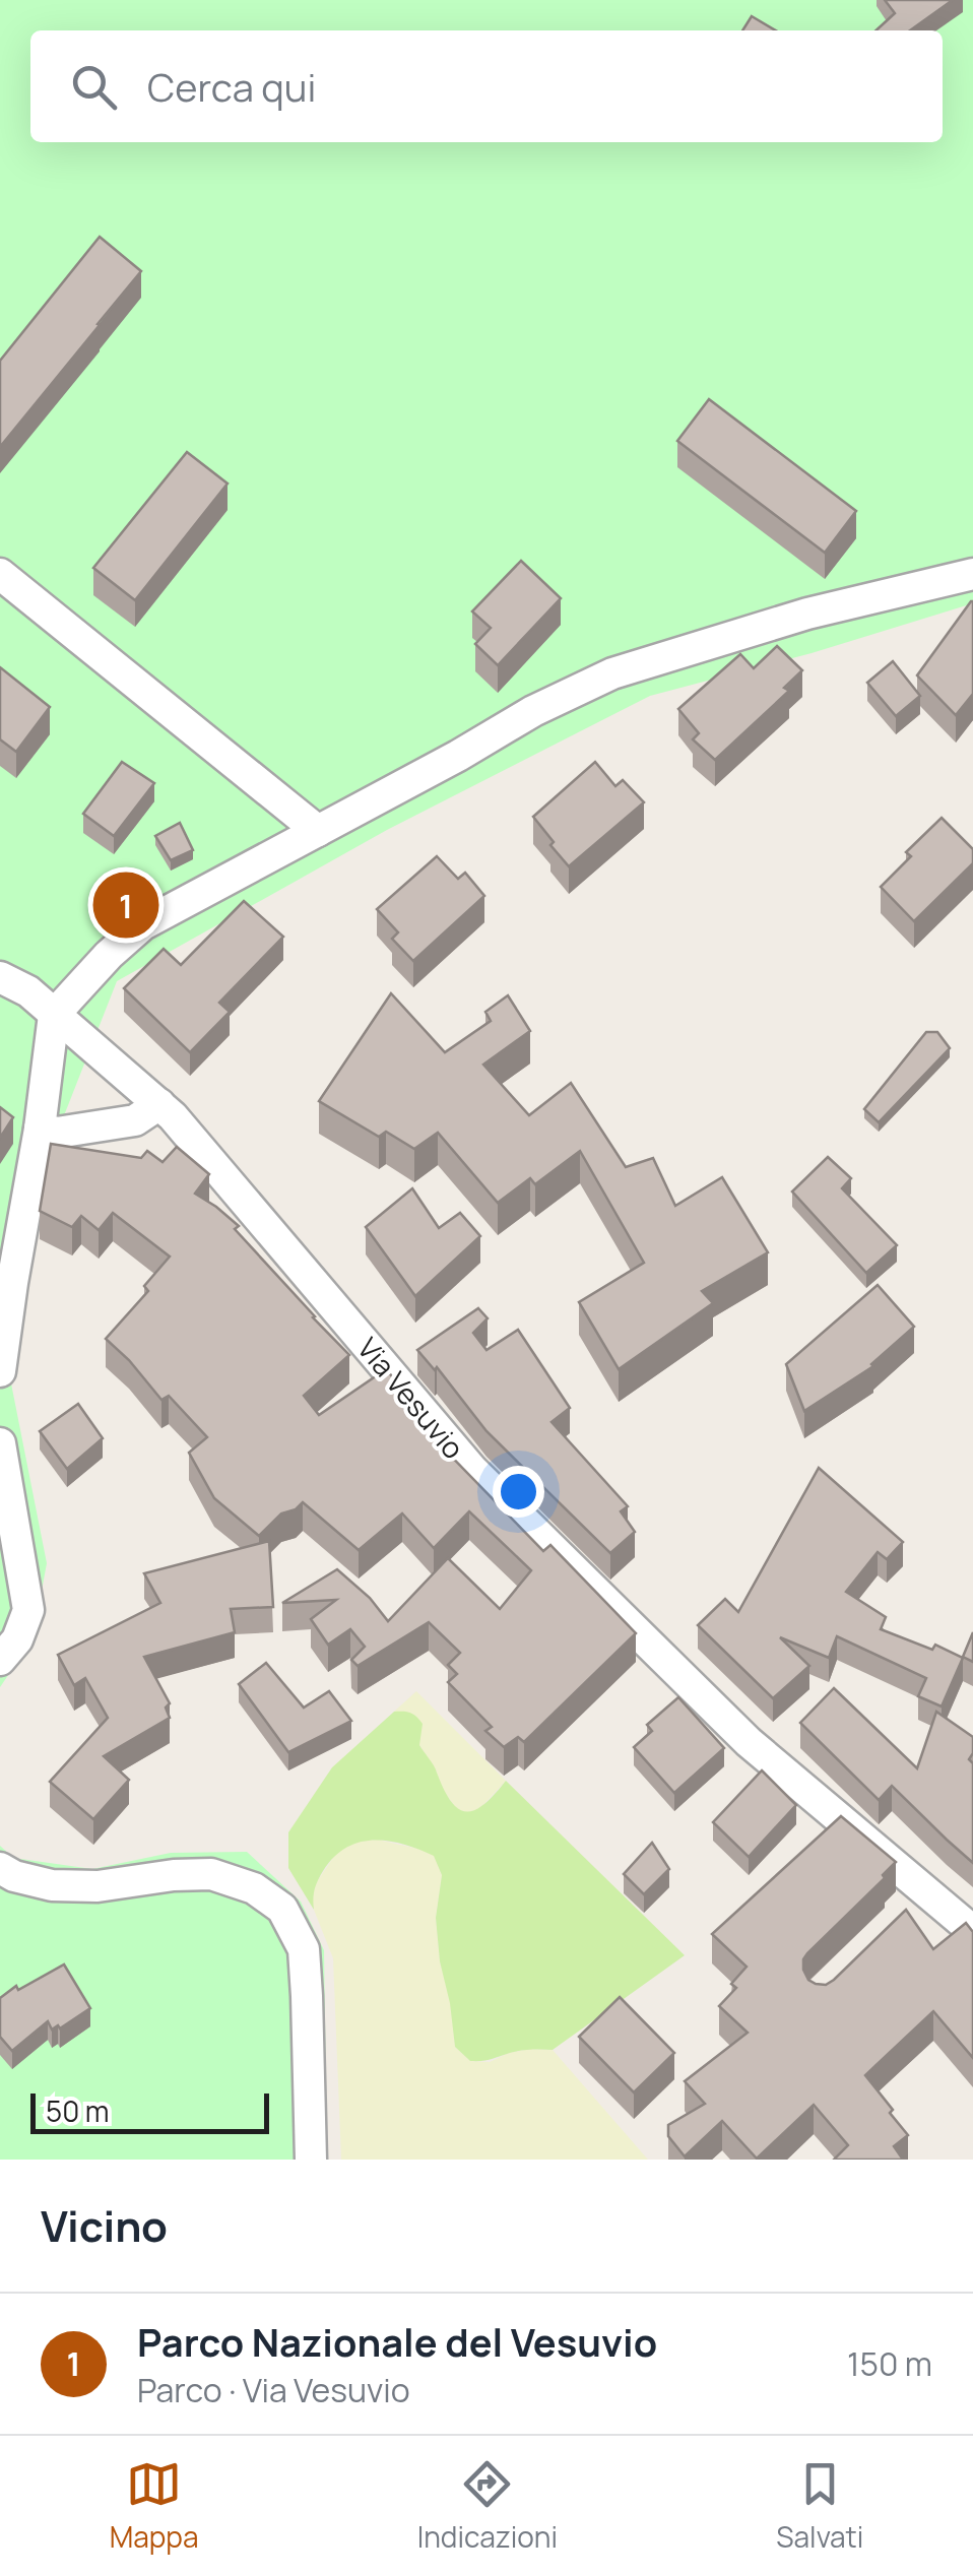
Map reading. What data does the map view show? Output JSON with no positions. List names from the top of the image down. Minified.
{"streets":{"street":["Via Vesuvio"]},"scale_bar":"50 m","page":{"search":"Cerca qui","pins":"1","scale":"50 m","heading":"Vicino","list":[{"mark":"1","name":"Parco Nazionale del Vesuvio","note":"Parco · Via Vesuvio","value":"150 m"}],"nav":["Mappa","Indicazioni","Salvati"]}}
